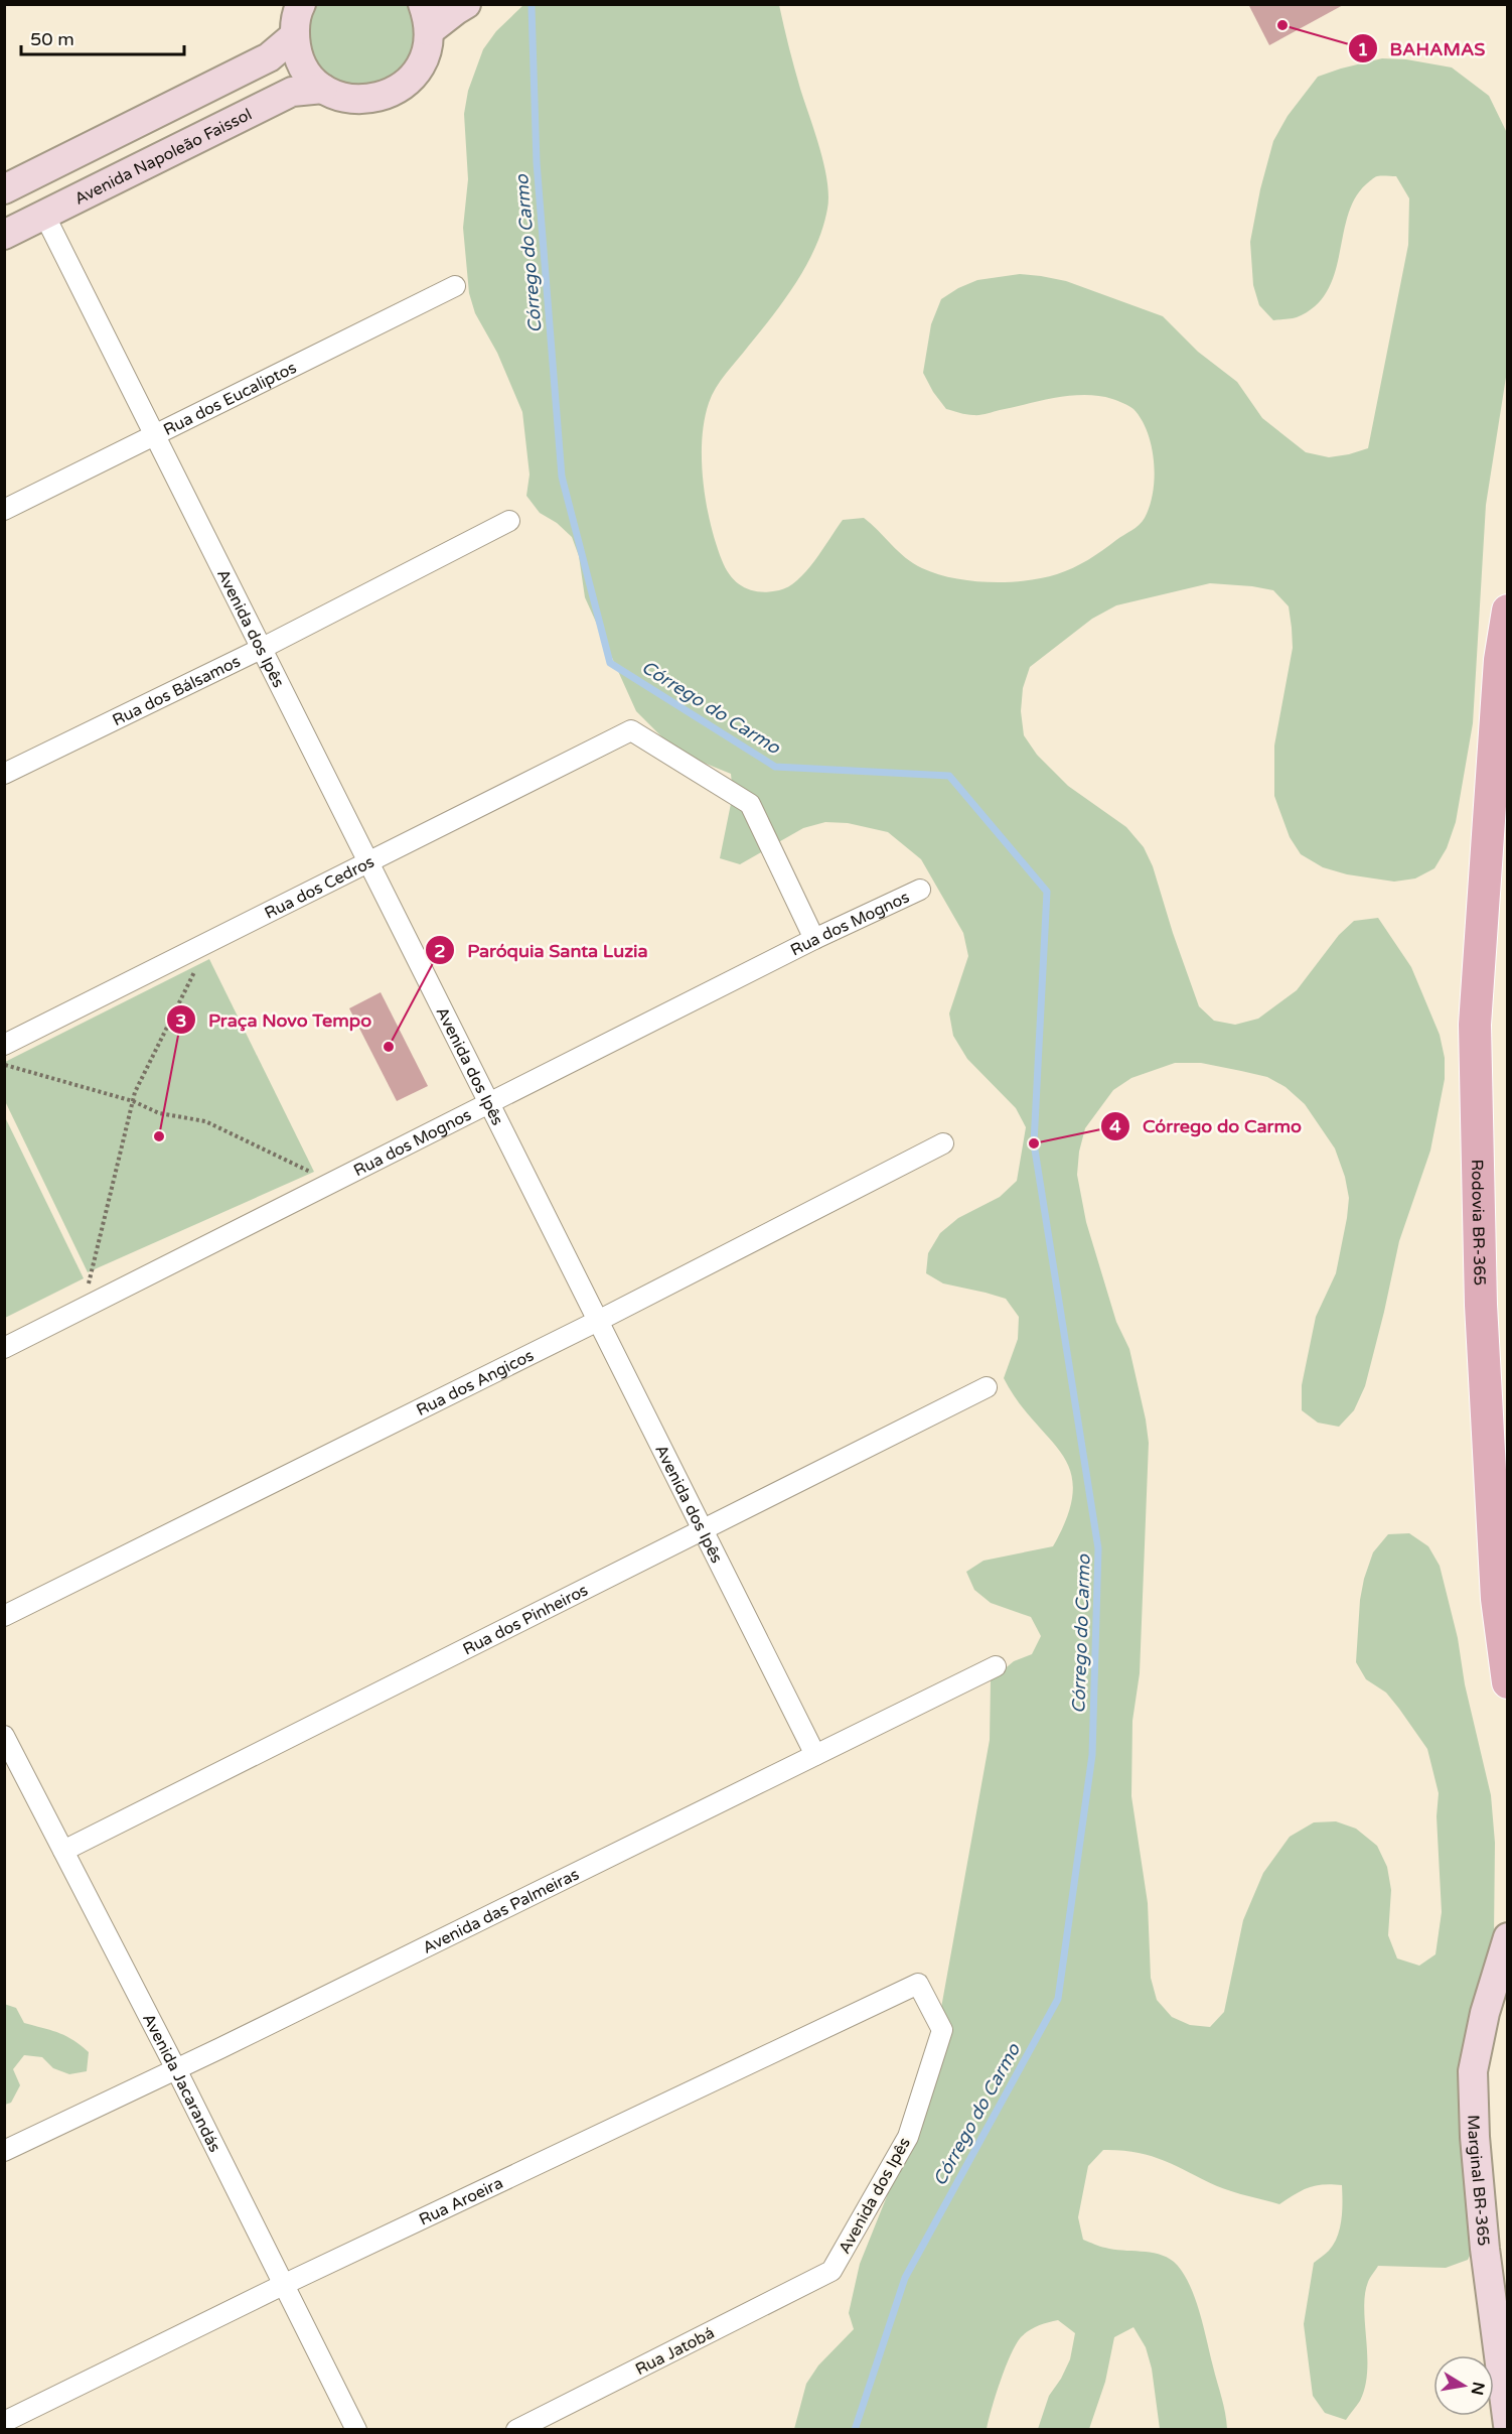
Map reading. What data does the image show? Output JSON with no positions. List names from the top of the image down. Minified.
{"streets":{"main road":["Avenida Napoleão Faissol","Rodovia BR-365","Marginal BR-365"],"street":["Rua dos Eucaliptos","Avenida dos Ipês","Rua dos Bálsamos","Rua dos Cedros","Rua dos Mognos","Rua dos Angicos","Rua dos Pinheiros","Avenida das Palmeiras","Avenida Jacarandás","Rua Aroeira","Rua Jatobá"]},"crossings":[["Avenida Napoleão Faissol","Avenida dos Ipês"],["Rua dos Eucaliptos","Avenida dos Ipês"],["Avenida dos Ipês","Rua dos Bálsamos"],["Avenida dos Ipês","Rua dos Cedros"],["Avenida dos Ipês","Rua dos Mognos"],["Avenida dos Ipês","Rua dos Angicos"],["Avenida dos Ipês","Rua dos Pinheiros"],["Avenida dos Ipês","Avenida das Palmeiras"],["Avenida dos Ipês","Rua Aroeira"],["Avenida dos Ipês","Rua Jatobá"],["Rua dos Cedros","Rua dos Mognos"],["Rua dos Pinheiros","Avenida Jacarandás"],["Avenida das Palmeiras","Avenida Jacarandás"],["Avenida Jacarandás","Rua Aroeira"]],"water":["Córrego do Carmo"],"places":["BAHAMAS","Paróquia Santa Luzia","Praça Novo Tempo","Córrego do Carmo"],"scale_bar":"50 m","north":"right"}
